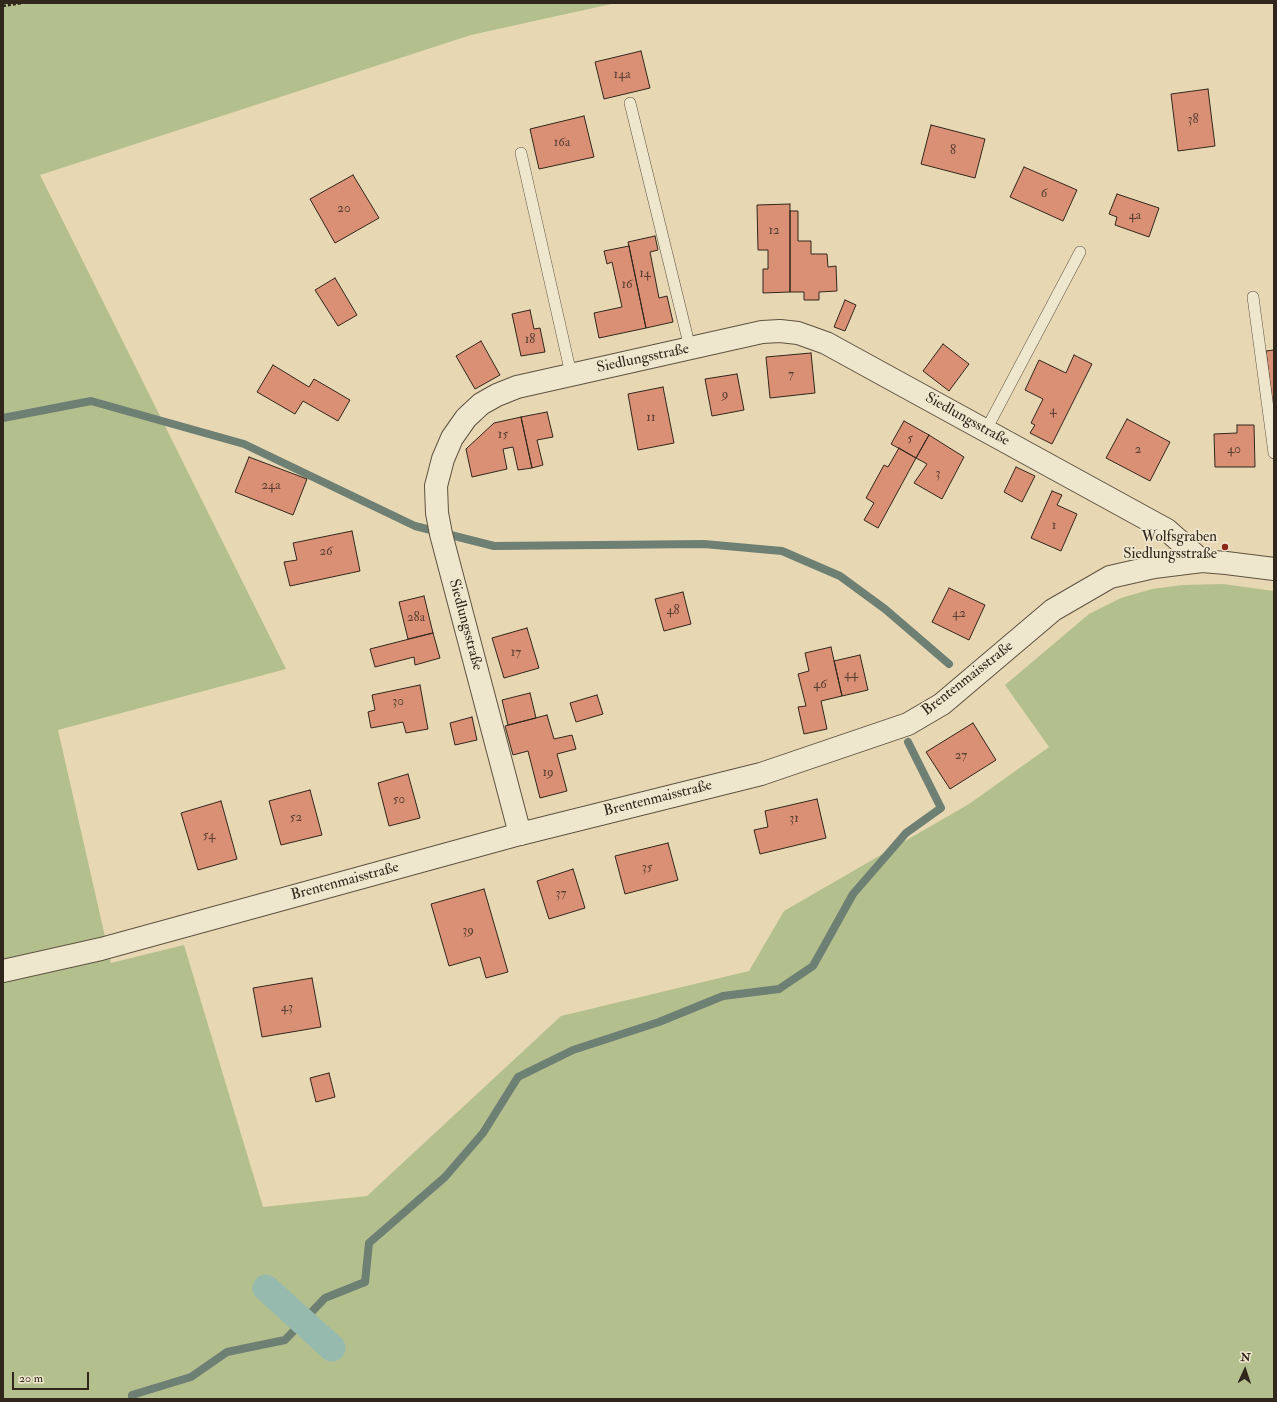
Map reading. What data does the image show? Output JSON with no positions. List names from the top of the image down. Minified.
{"streets":{"street":["Siedlungsstraße","Brentenmaisstraße"]},"crossings":[["Siedlungsstraße","Brentenmaisstraße"]],"places":["Wolfsgraben Siedlungsstraße"],"house_numbers":["14a","38","16a","8","6","20","4a","12","14","16","18","7","9","4","11","15","5","2","40","3","24a","1","26","48","42","28a","17","44","46","30","27","19","50","52","31","54","35","37","39","43"],"scale_bar":"20 m","north":"top"}
